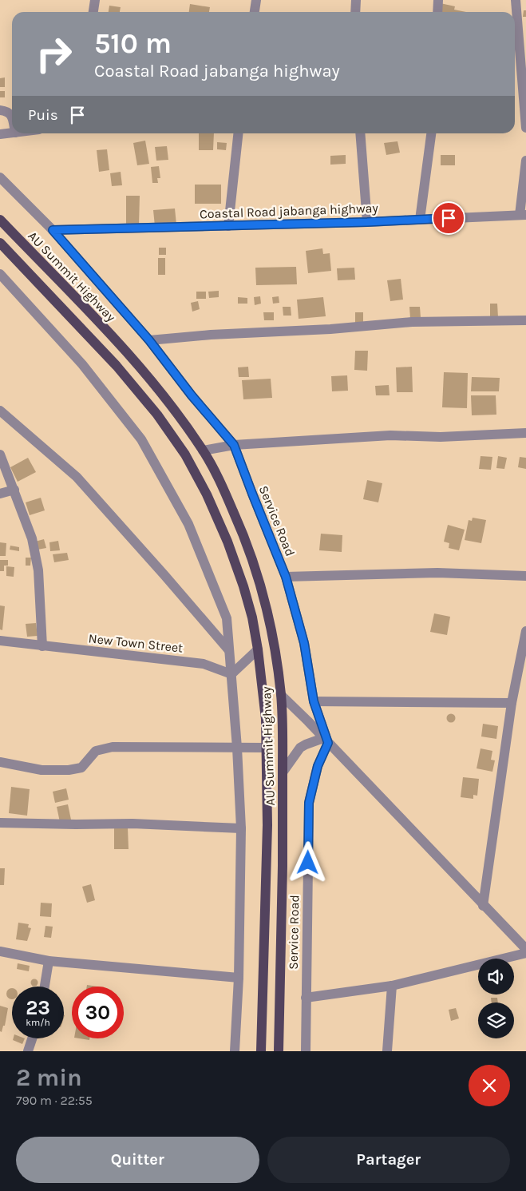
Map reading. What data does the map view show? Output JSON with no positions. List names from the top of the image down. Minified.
{"streets":{"main road":["AU Summit Highway"],"street":["Coastal Road jabanga highway","Service Road","New Town Street"]},"crossings":[["Coastal Road jabanga highway","Service Road"]],"page":{"turn":["510 m","Coastal Road jabanga highway"],"then":"Puis","speed":"23 km/h","limit":"30","heading":["2 min","790 m · 22:55"],"buttons":["Quitter","Partager"]}}
